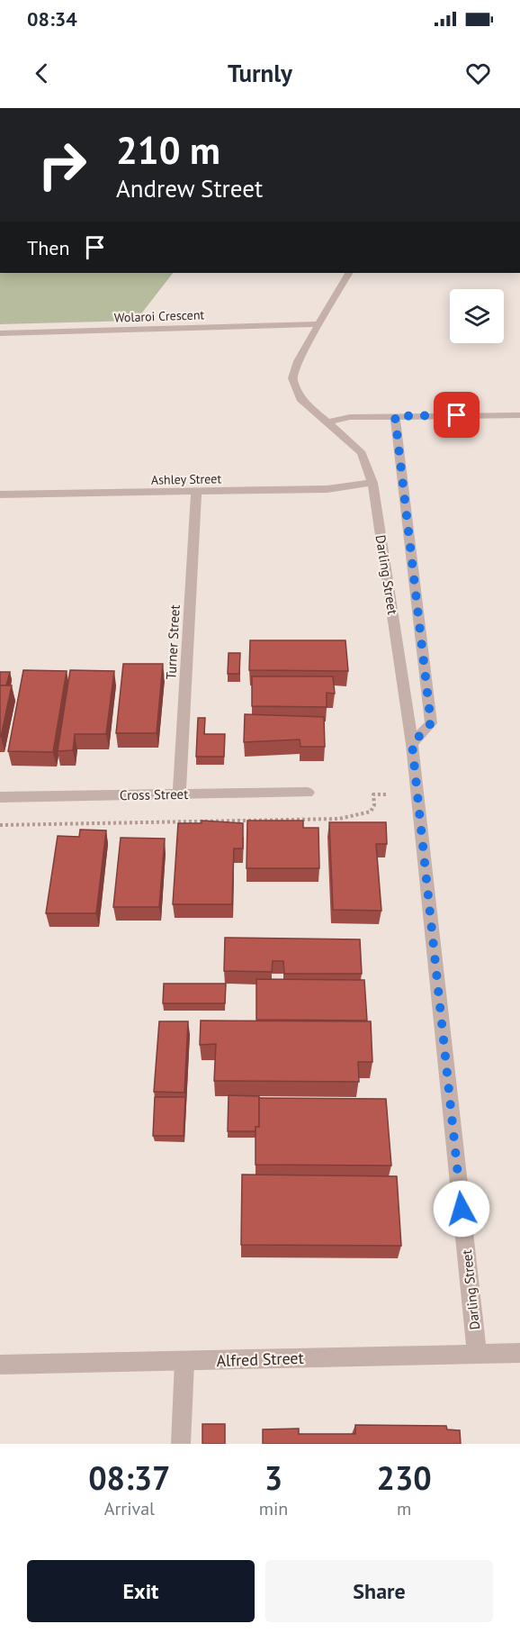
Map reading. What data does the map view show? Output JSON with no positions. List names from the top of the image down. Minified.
{"streets":{"street":["Wolaroi Crescent","Ashley Street","Darling Street","Turner Street","Cross Street","Alfred Street"]},"crossings":[["Wolaroi Crescent","Darling Street"],["Ashley Street","Darling Street"],["Ashley Street","Turner Street"],["Darling Street","Alfred Street"],["Turner Street","Cross Street"]],"page":{"status":"08:34","header":"Turnly","turn":["210 m","Andrew Street"],"then":"Then","eta":["08:37","Arrival","3","min","230","m"],"buttons":["Exit","Share"]}}
